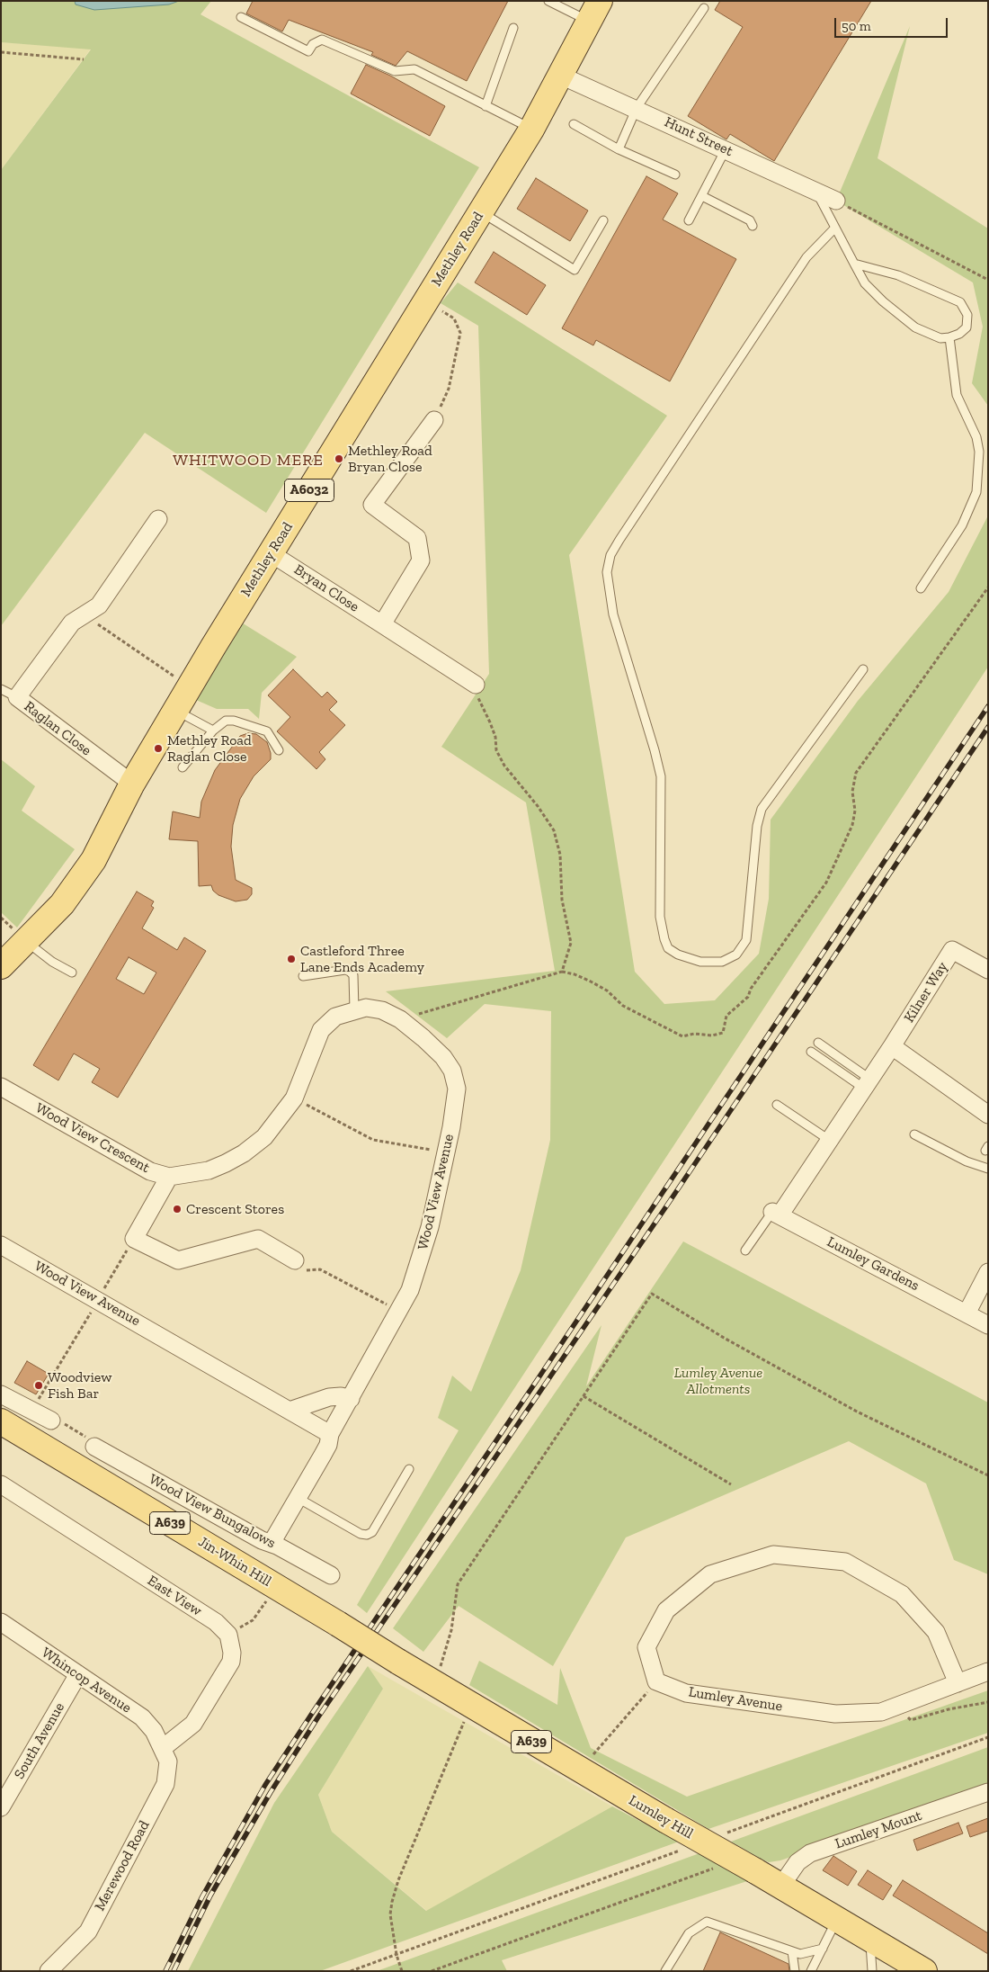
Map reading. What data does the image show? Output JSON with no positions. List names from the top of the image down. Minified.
{"streets":{"main road":["Methley Road","A6032","A639","Jin-Whin Hill","Lumley Hill"],"street":["Hunt Street","Bryan Close","Raglan Close","Kilner Way","Wood View Crescent","Wood View Avenue","Lumley Gardens","Wood View Bungalows","East View","Whincop Avenue","Lumley Avenue","South Avenue","Lumley Mount","Merewood Road"]},"crossings":[["Hunt Street","Methley Road"],["Methley Road","Bryan Close"],["Methley Road","Raglan Close"],["Wood View Crescent","Wood View Avenue"],["Wood View Avenue","Wood View Bungalows"],["Jin-Whin Hill","Lumley Hill"],["Whincop Avenue","South Avenue"],["Whincop Avenue","Merewood Road"],["Lumley Hill","Lumley Mount"]],"districts":["WHITWOOD MERE"],"parks":["Lumley Avenue Allotments"],"places":["Methley Road Bryan Close","Methley Road Raglan Close","Castleford Three Lane Ends Academy","Crescent Stores","Woodview Fish Bar"],"scale_bar":"50 m"}
